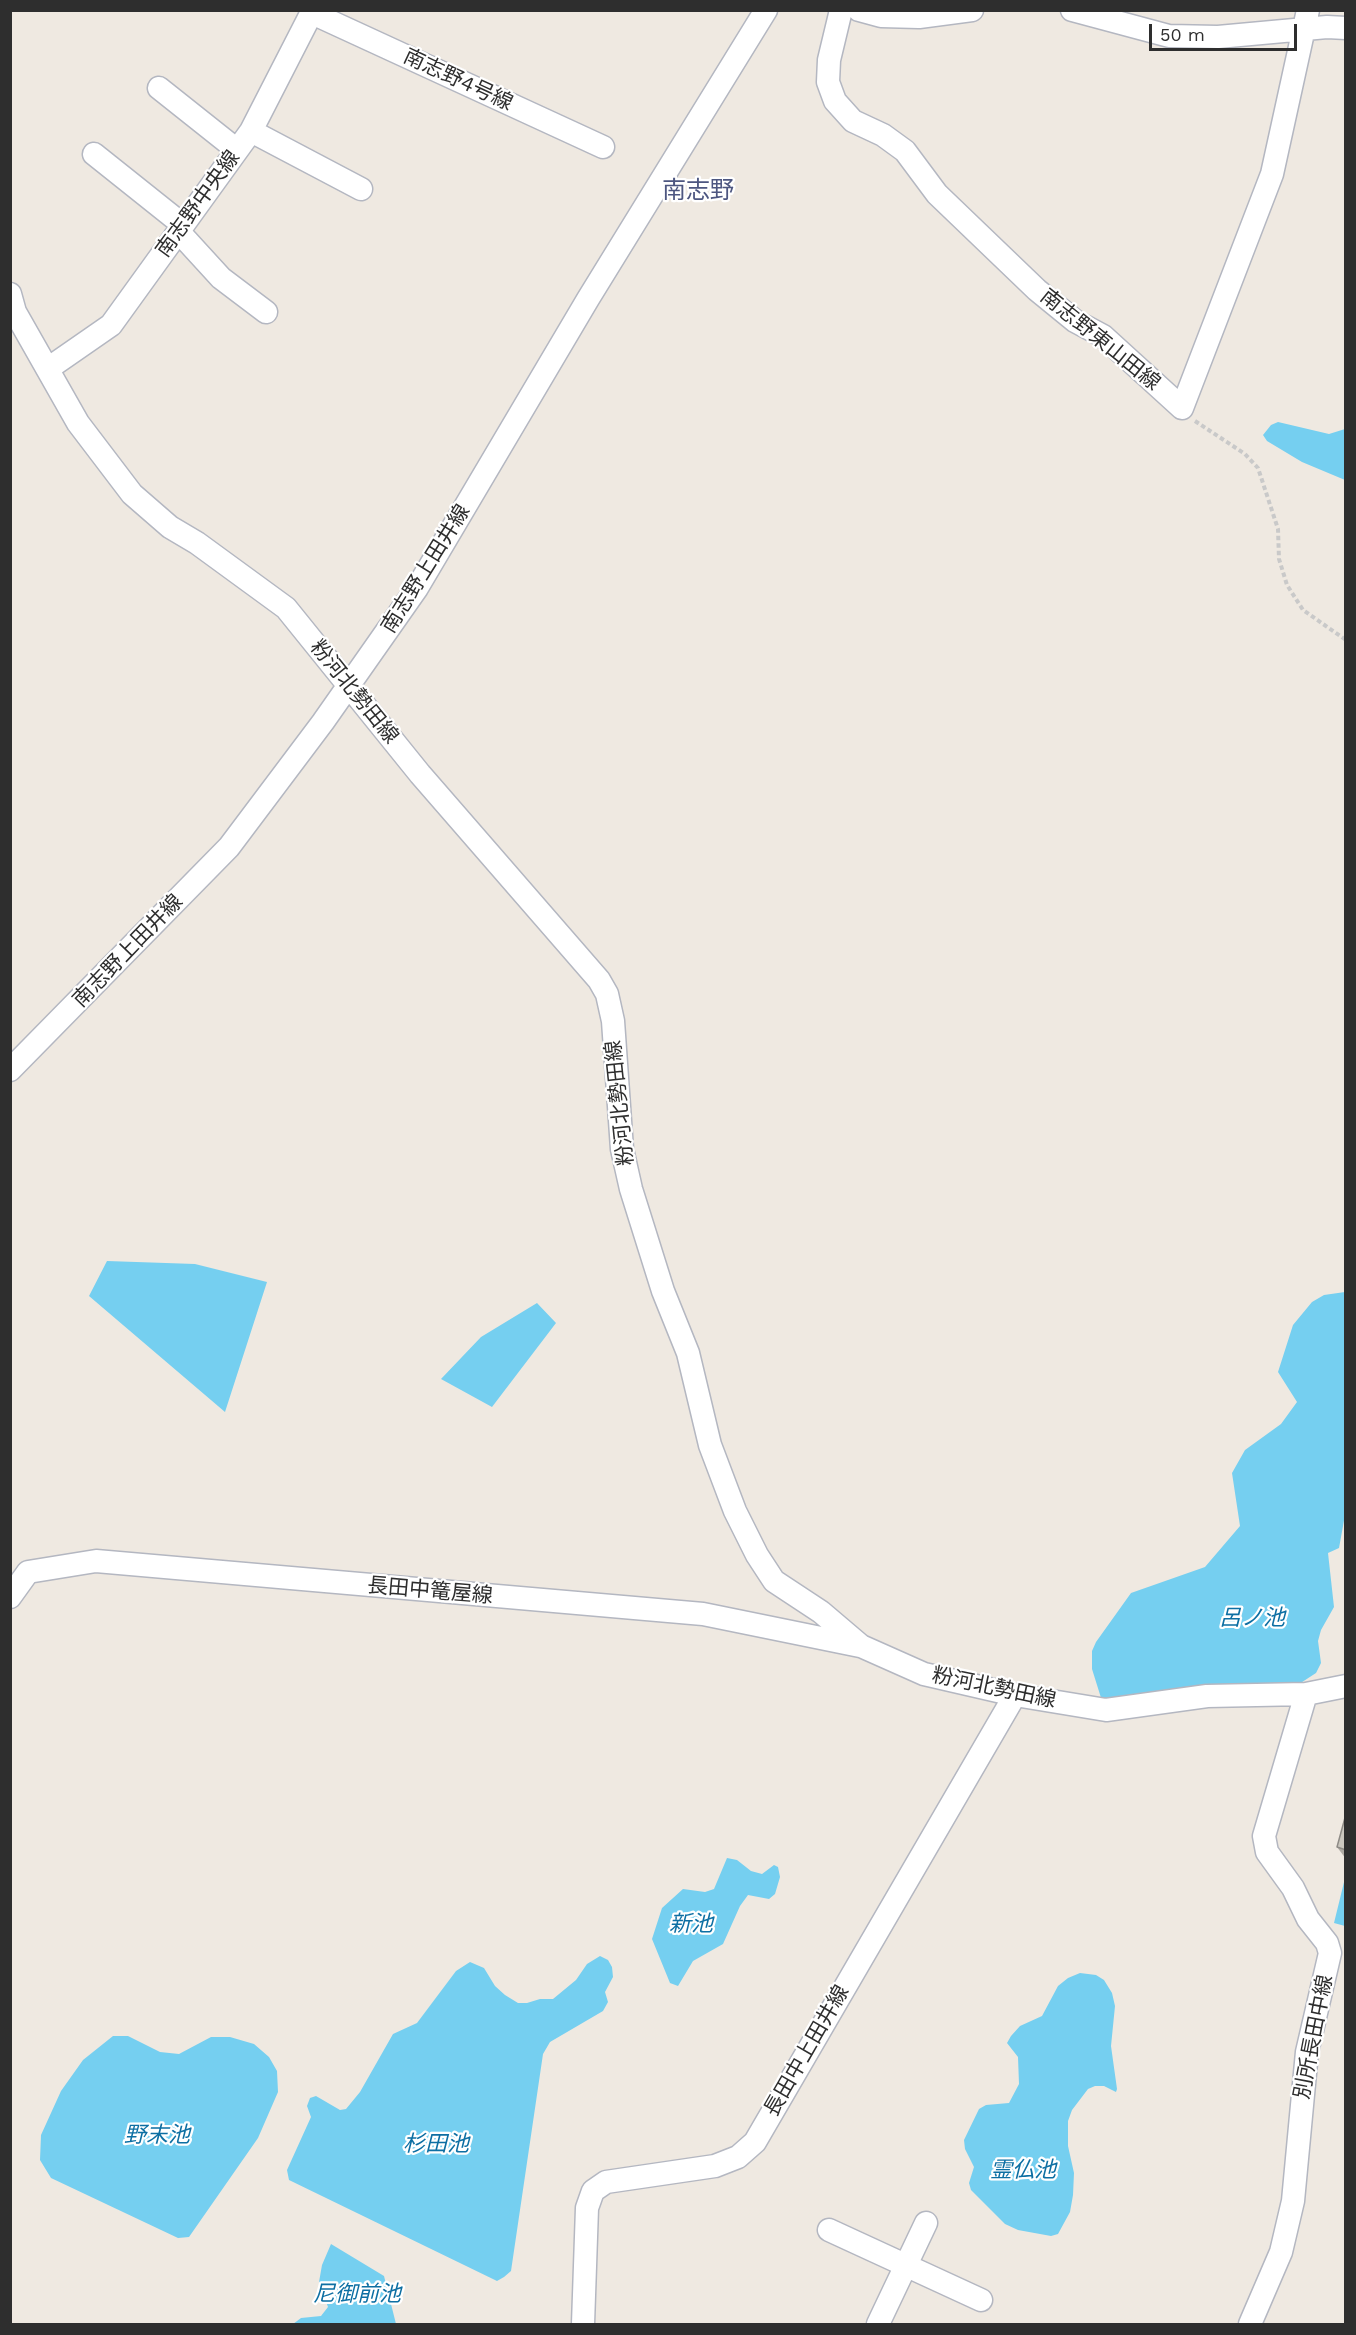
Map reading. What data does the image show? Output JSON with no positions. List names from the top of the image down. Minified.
{"streets":{"street":["南志野4号線","南志野中央線","南志野東山田線","南志野上田井線","粉河北勢田線","長田中篭屋線","別所長田中線","長田中上田井線"]},"crossings":[["南志野4号線","南志野中央線"],["南志野中央線","粉河北勢田線"],["南志野上田井線","粉河北勢田線"],["粉河北勢田線","長田中篭屋線"],["粉河北勢田線","別所長田中線"],["粉河北勢田線","長田中上田井線"]],"districts":["南志野"],"water":["呂ノ池","新池","野末池","杉田池","霊仏池","尼御前池"],"scale_bar":"50 m"}
